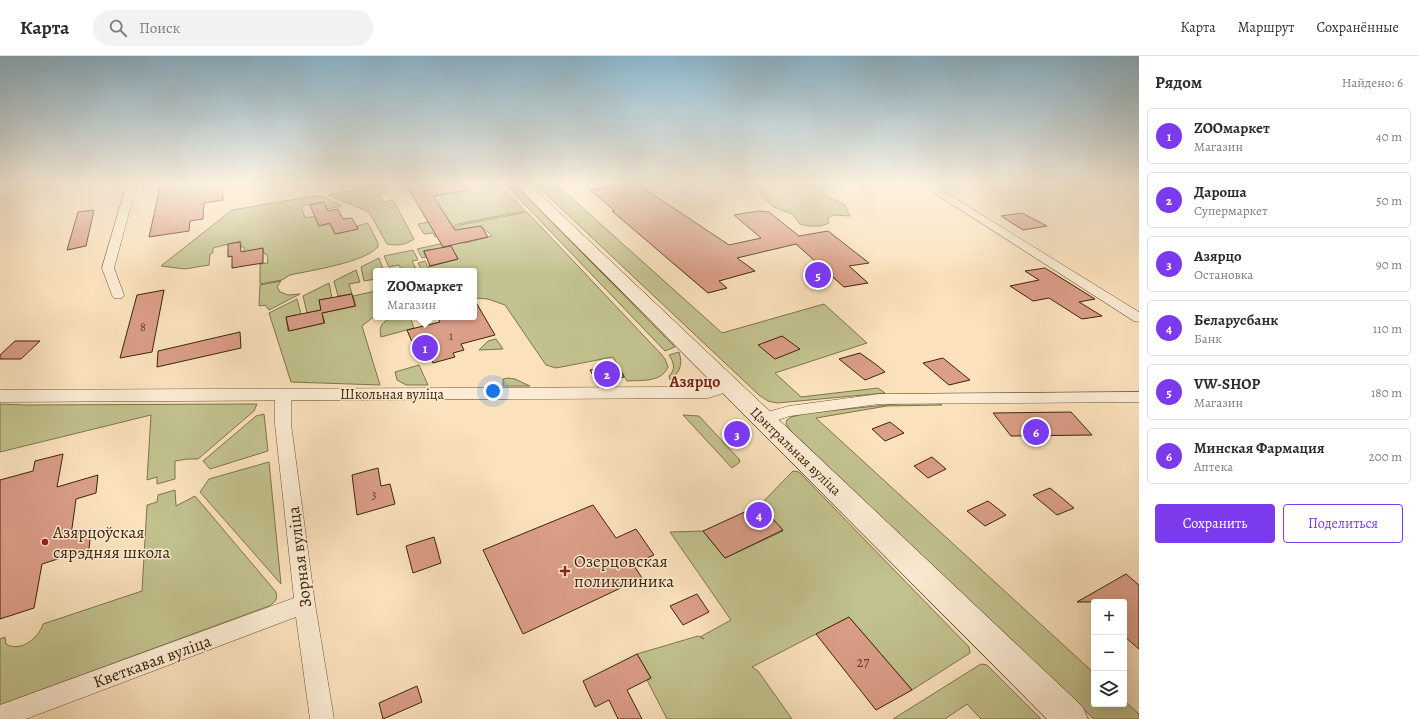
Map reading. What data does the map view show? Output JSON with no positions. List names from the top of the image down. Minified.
{"streets":{"main road":["Цэнтральная вуліца"],"street":["Школьная вуліца","Зорная вуліца","Кветкавая вуліца"]},"crossings":[["Школьная вуліца","Цэнтральная вуліца"],["Школьная вуліца","Зорная вуліца"],["Зорная вуліца","Кветкавая вуліца"]],"districts":["Азярцо"],"places":{"other":["Азярцоўская сярэдняя школа"],"health":["Озерцовская поликлиника"]},"house_numbers":["8","1","3","27"],"page":{"header":"Карта","search":"Поиск","nav":["Карта","Маршрут","Сохранённые"],"heading":["Рядом","Найдено: 6"],"list":[{"mark":"1","name":"ZOOмаркет","note":"Магазин","value":"40 m"},{"mark":"2","name":"Дароша","note":"Супермаркет","value":"50 m"},{"mark":"3","name":"Азярцо","note":"Остановка","value":"90 m"},{"mark":"4","name":"Беларусбанк","note":"Банк","value":"110 m"},{"mark":"5","name":"VW-SHOP","note":"Магазин","value":"180 m"},{"mark":"6","name":"Минская Фармация","note":"Аптека","value":"200 m"}],"pins":["5","1","2","6","3","4"],"popup":["ZOOмаркет","Магазин"],"buttons":["Сохранить","Поделиться"],"map_buttons":["+","−"]}}
